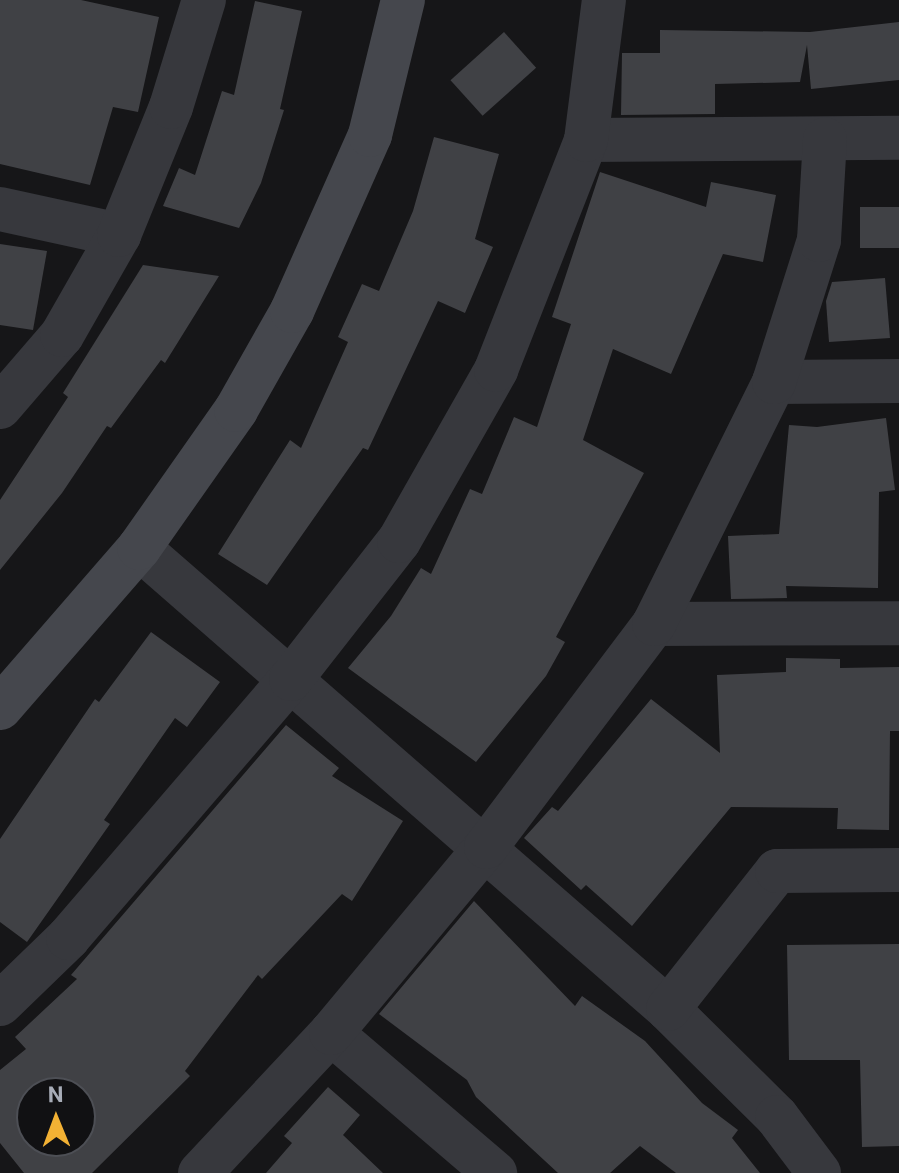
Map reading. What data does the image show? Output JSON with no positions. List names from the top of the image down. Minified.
{"north":"top"}
